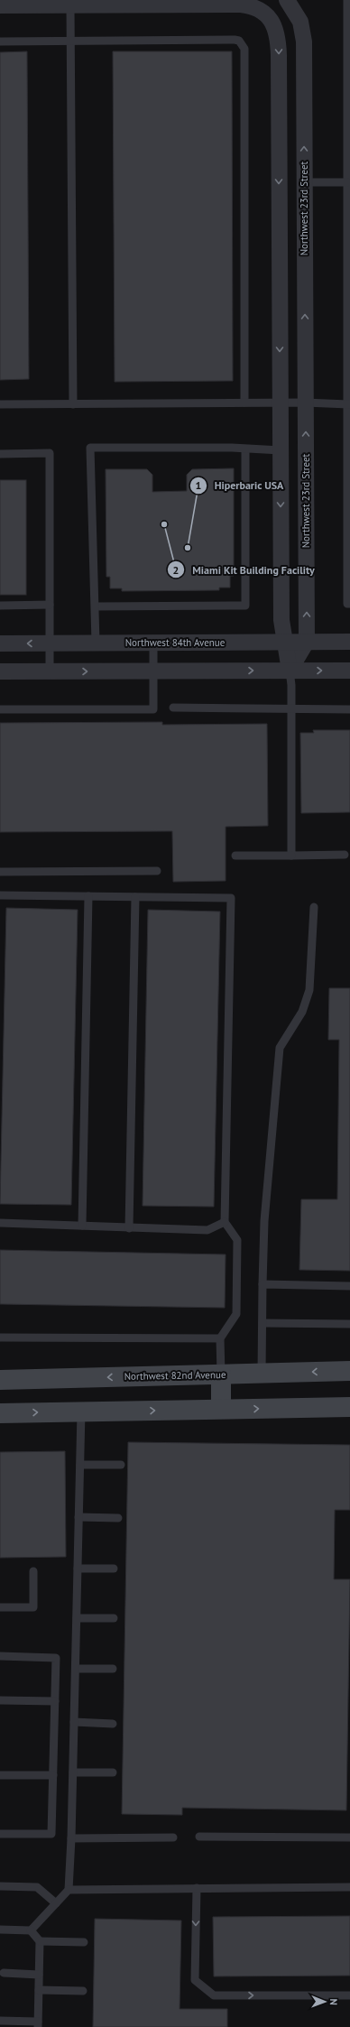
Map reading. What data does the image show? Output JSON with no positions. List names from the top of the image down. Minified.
{"streets":{"street":["Northwest 23rd Street","Northwest 84th Avenue","Northwest 82nd Avenue"]},"crossings":[["Northwest 23rd Street","Northwest 84th Avenue"]],"places":["Miami Kit Building Facility","Hiperbaric USA"],"north":"right"}
